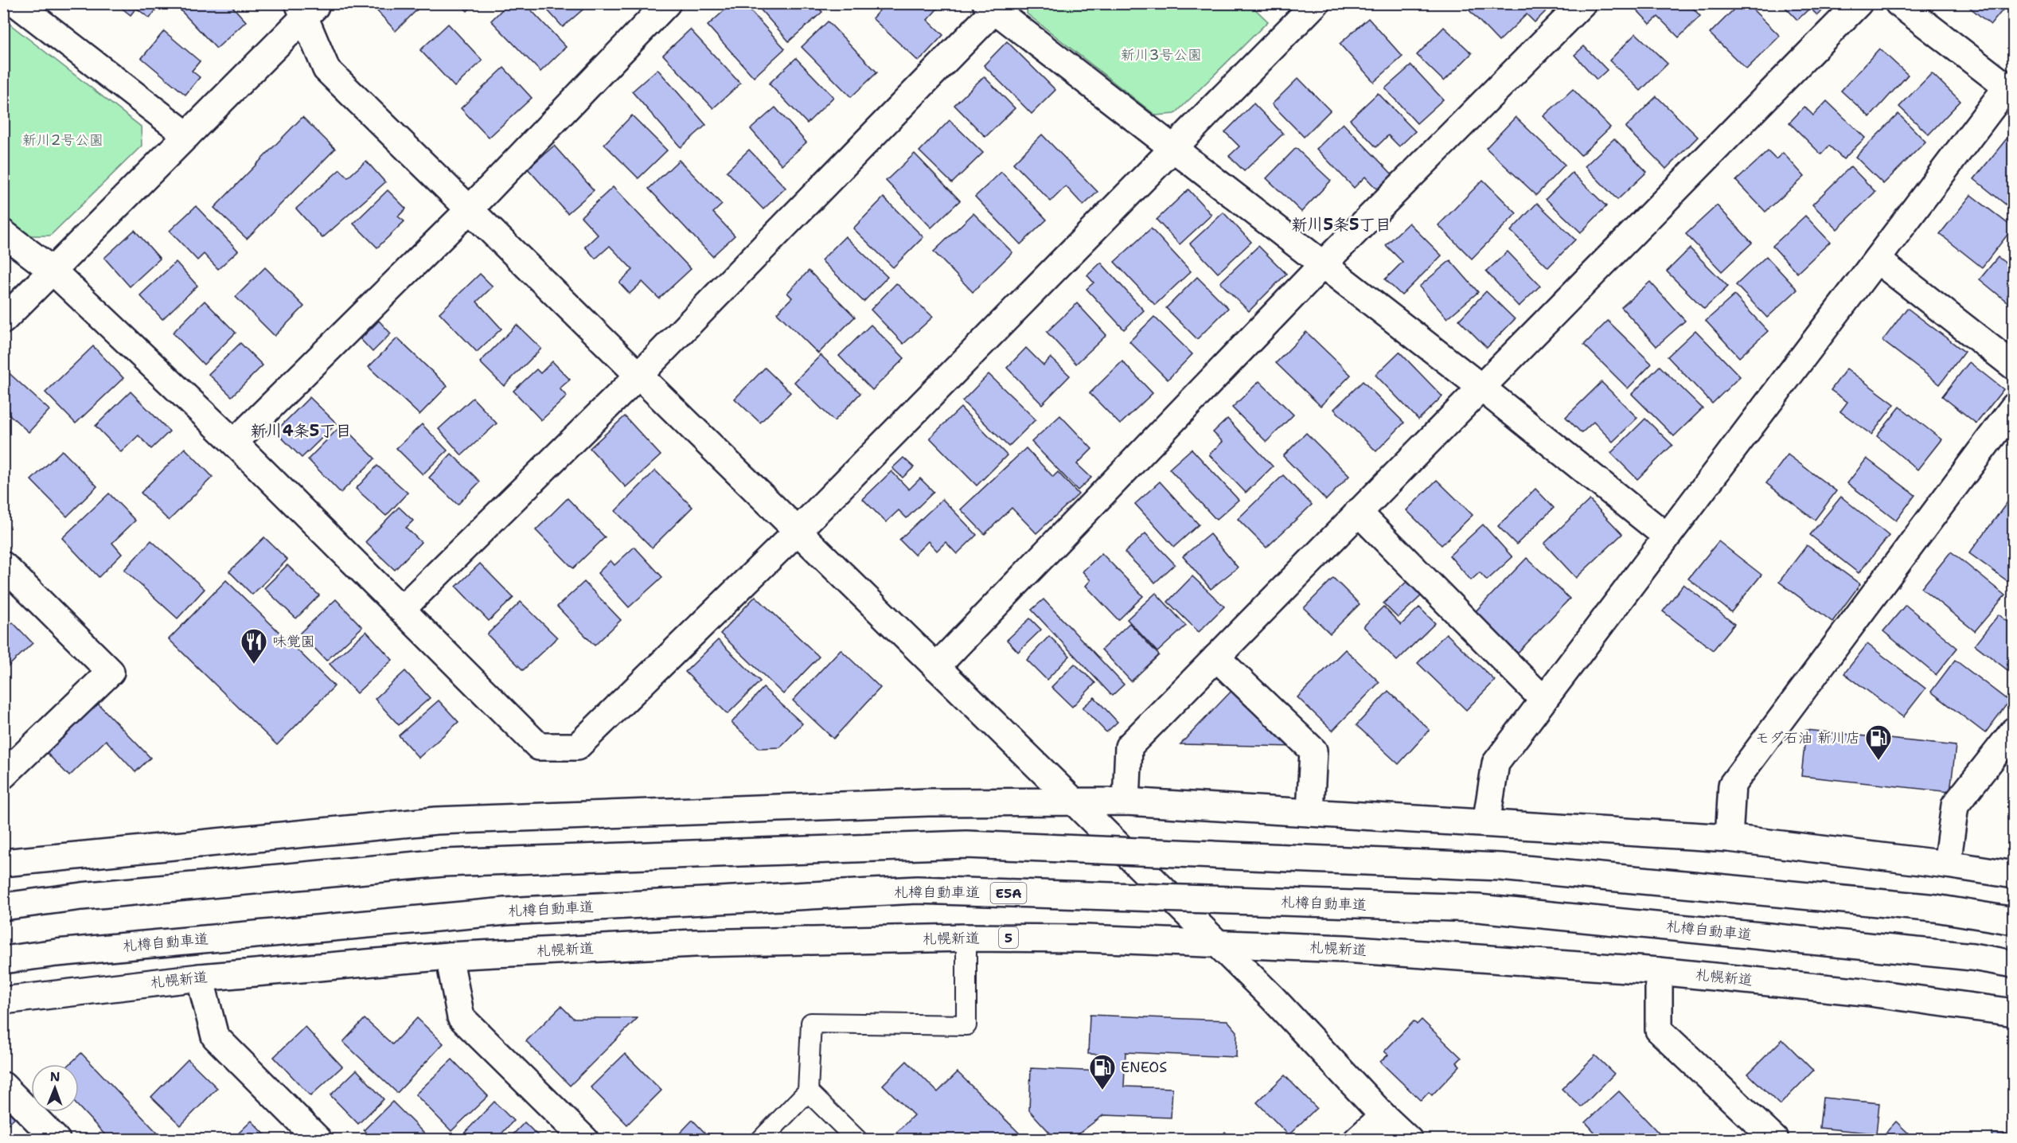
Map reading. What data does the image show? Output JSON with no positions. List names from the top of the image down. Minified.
{"streets":{"main road":["札樽自動車道","E5A","5","札幌新道"]},"districts":["新川5条5丁目","新川4条5丁目"],"parks":["新川3号公園","新川2号公園"],"places":{"restaurant":["味覚園"],"fuel station":["モダ石油 新川店","ENEOS"]},"north":"top"}
